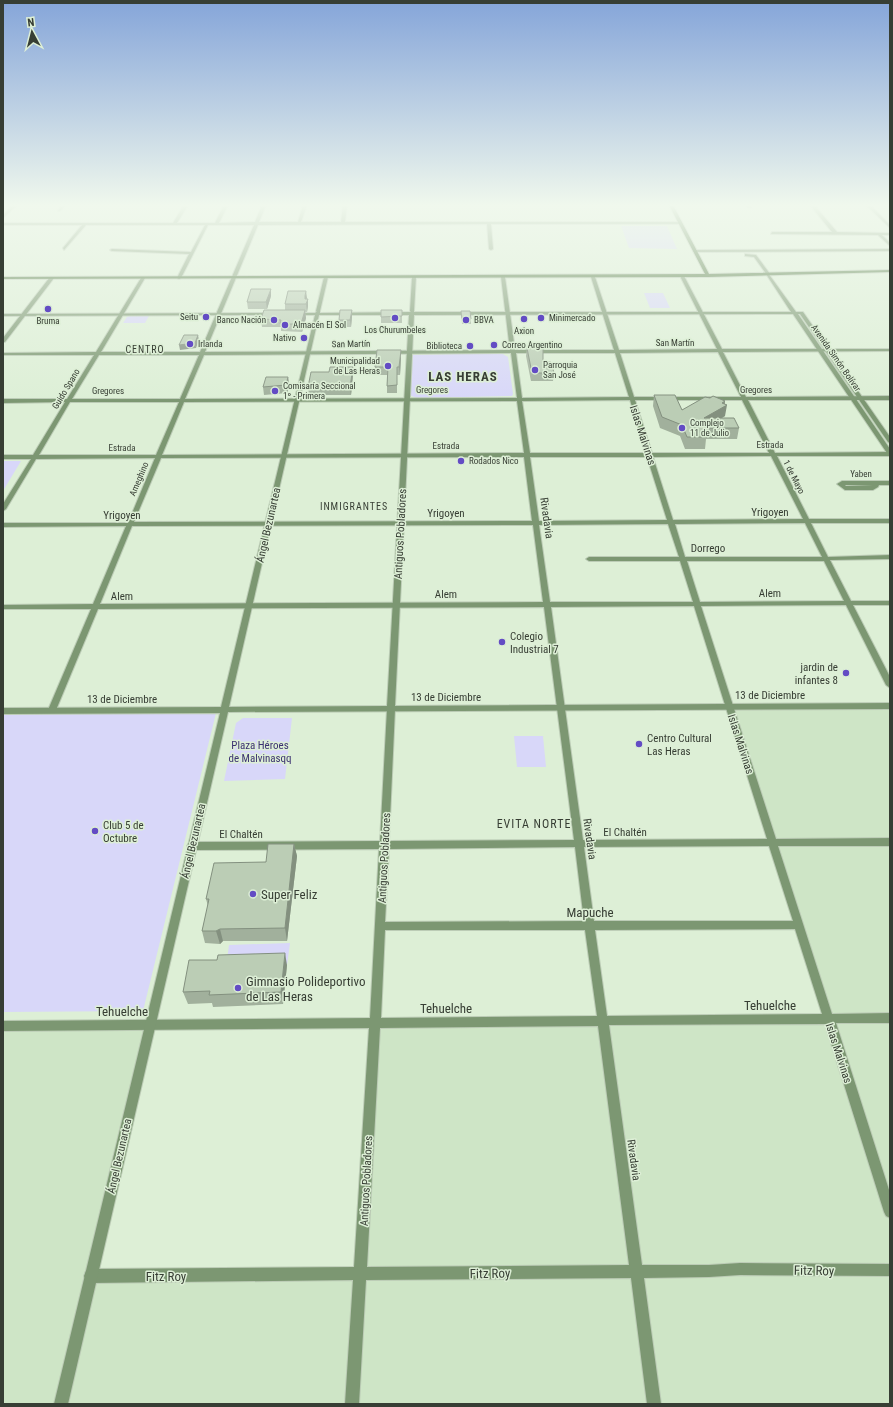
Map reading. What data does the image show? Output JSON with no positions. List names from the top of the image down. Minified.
{"streets":{"street":["San Martín","Avenida Simón Bolívar","Guido Spano","Gregores","Islas Malvinas","Estrada","Yaben","1 de Mayo","Ameghino","Yrigoyen","Rivadavia","Ángel Bezunartea","Antiguos Pobladores","Dorrego","Alem","13 de Diciembre","El Chaltén","Mapuche","Tehuelche","Fitz Roy"]},"crossings":[["San Martín","Avenida Simón Bolívar"],["San Martín","Guido Spano"],["San Martín","Islas Malvinas"],["San Martín","1 de Mayo"],["San Martín","Ameghino"],["San Martín","Rivadavia"],["San Martín","Ángel Bezunartea"],["San Martín","Antiguos Pobladores"],["Avenida Simón Bolívar","Gregores"],["Avenida Simón Bolívar","Estrada"],["Guido Spano","Gregores"],["Guido Spano","Estrada"],["Gregores","Islas Malvinas"],["Gregores","1 de Mayo"],["Gregores","Ameghino"],["Gregores","Rivadavia"],["Gregores","Ángel Bezunartea"],["Gregores","Antiguos Pobladores"],["Islas Malvinas","Estrada"],["Islas Malvinas","Yrigoyen"],["Islas Malvinas","Dorrego"],["Islas Malvinas","Alem"],["Islas Malvinas","13 de Diciembre"],["Islas Malvinas","El Chaltén"],["Islas Malvinas","Mapuche"],["Islas Malvinas","Tehuelche"],["Estrada","1 de Mayo"],["Estrada","Ameghino"],["Estrada","Rivadavia"],["Estrada","Ángel Bezunartea"],["Estrada","Antiguos Pobladores"],["1 de Mayo","Yrigoyen"],["1 de Mayo","Dorrego"],["1 de Mayo","Alem"],["Ameghino","Yrigoyen"],["Ameghino","Alem"],["Ameghino","13 de Diciembre"],["Yrigoyen","Rivadavia"],["Yrigoyen","Ángel Bezunartea"],["Yrigoyen","Antiguos Pobladores"],["Rivadavia","Alem"],["Rivadavia","13 de Diciembre"],["Rivadavia","El Chaltén"],["Rivadavia","Mapuche"],["Rivadavia","Tehuelche"],["Rivadavia","Fitz Roy"],["Ángel Bezunartea","Alem"],["Ángel Bezunartea","13 de Diciembre"],["Ángel Bezunartea","El Chaltén"],["Ángel Bezunartea","Tehuelche"],["Ángel Bezunartea","Fitz Roy"],["Antiguos Pobladores","Alem"],["Antiguos Pobladores","13 de Diciembre"],["Antiguos Pobladores","El Chaltén"],["Antiguos Pobladores","Mapuche"],["Antiguos Pobladores","Tehuelche"],["Antiguos Pobladores","Fitz Roy"]],"districts":["CENTRO","LAS HERAS","INMIGRANTES","EVITA NORTE"],"parks":["Plaza Héroes de Malvinasqq"],"places":["Bruma","Seitu","Los Churumbeles","Minimercado","Axion","Banco Nación","BBVA","Almacén El Sol","Nativo","Irlanda","Correo Argentino","Biblioteca","Municipalidad de Las Heras","Parroquia San José","Comisaría Seccional 1º - Primera","Complejo 11 de Julio","Rodados Nico","Colegio Industrial 7","jardin de infantes 8","Centro Cultural Las Heras","Club 5 de Octubre","Super Feliz","Gimnasio Polideportivo de Las Heras"],"north":"top"}
